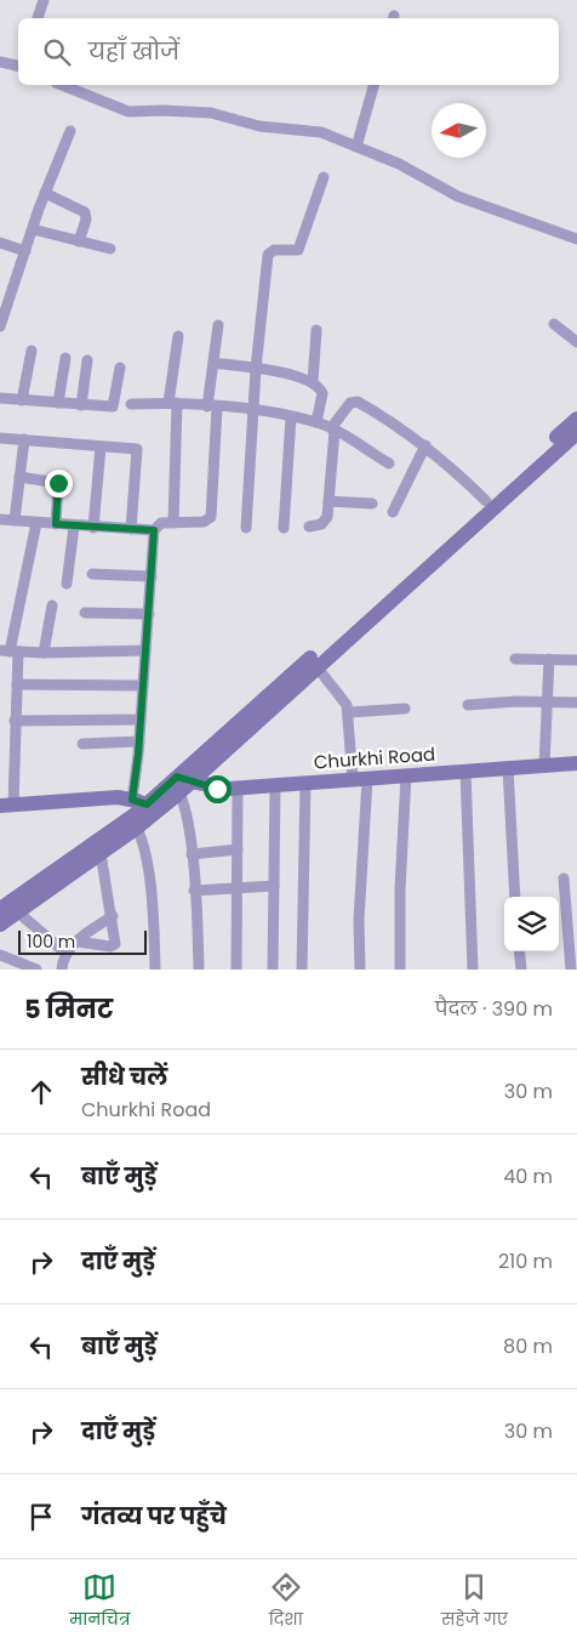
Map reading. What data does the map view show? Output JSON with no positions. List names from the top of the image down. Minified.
{"streets":{"street":["Churkhi Road"]},"scale_bar":"100 m","north":"left","page":{"search":"यहाँ खोजें","scale":"100 m","heading":["5 मिनट","पैदल · 390 m"],"list":[["सीधे चलें","Churkhi Road","30 m"],["बाएँ मुड़ें","40 m"],["दाएँ मुड़ें","210 m"],["बाएँ मुड़ें","80 m"],["दाएँ मुड़ें","30 m"],"गंतव्य पर पहुँचे"],"nav":["मानचित्र","दिशा","सहेजे गए"]}}
